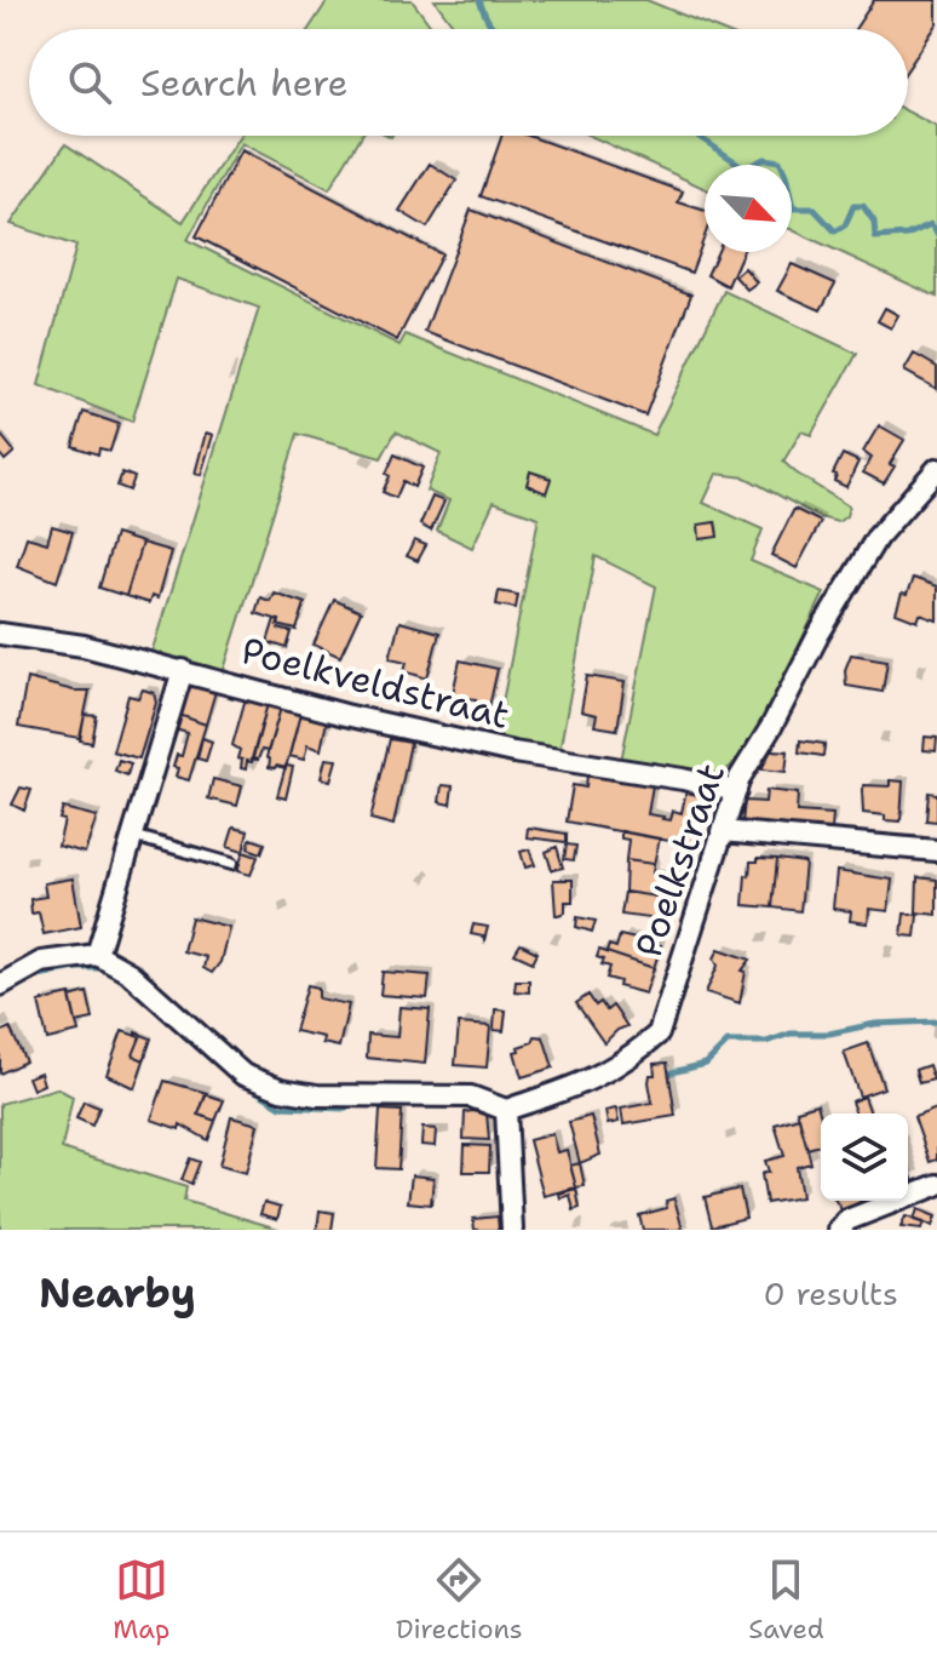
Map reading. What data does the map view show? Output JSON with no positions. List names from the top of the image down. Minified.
{"streets":{"street":["Poelkveldstraat","Poelkstraat"]},"crossings":[["Poelkveldstraat","Poelkstraat"]],"north":"bottom right","page":{"search":"Search here","heading":["Nearby","0 results"],"nav":["Map","Directions","Saved"]}}
